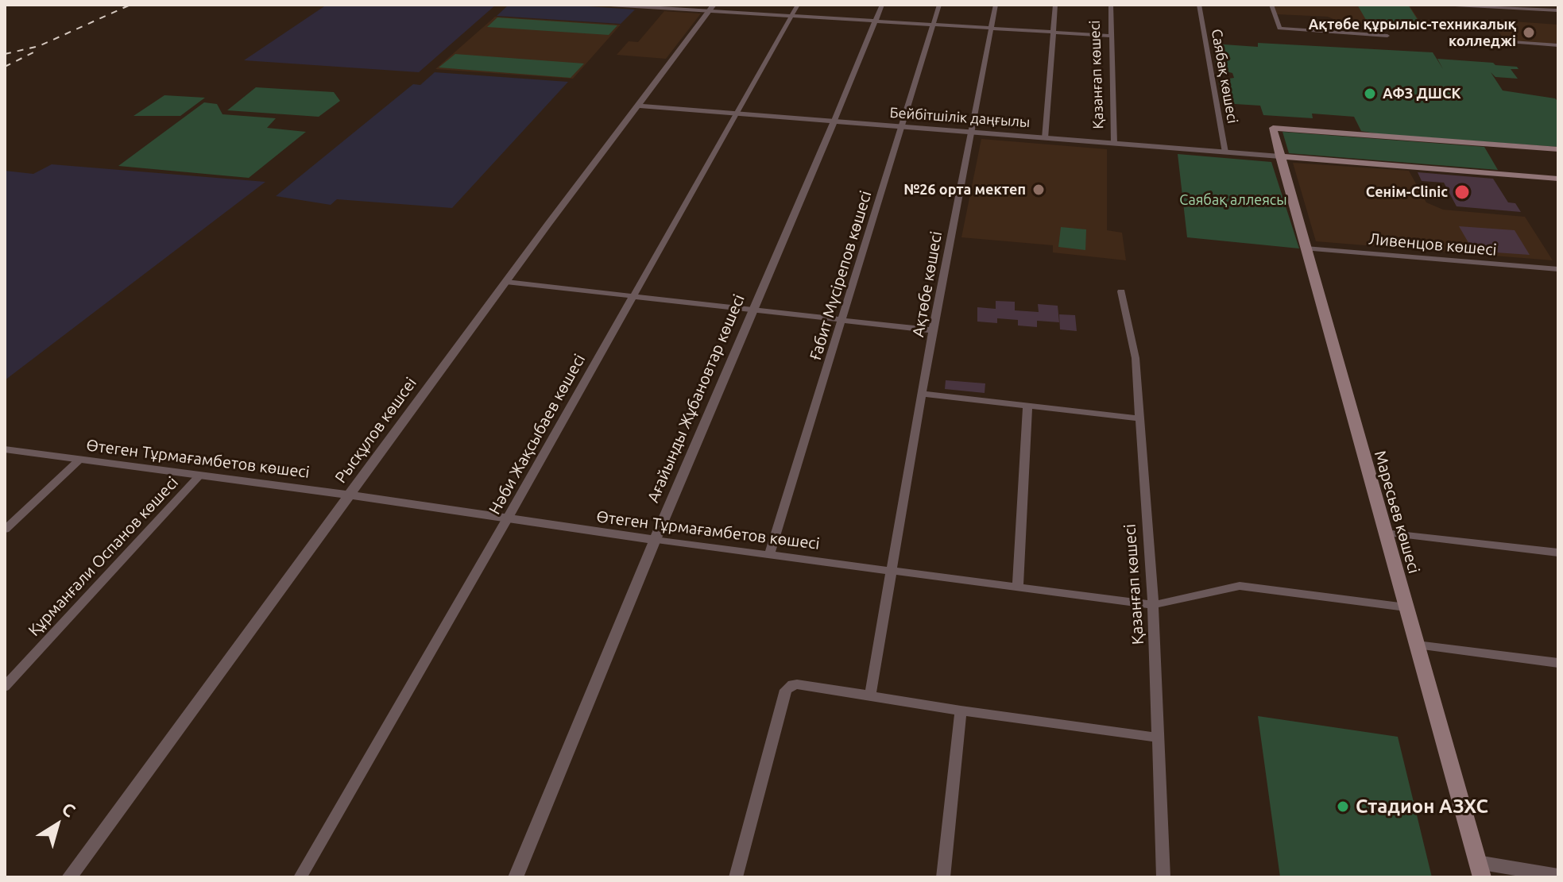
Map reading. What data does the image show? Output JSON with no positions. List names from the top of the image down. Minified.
{"streets":{"main road":["Бейбітшілік даңғылы","Маресьев көшесі"],"street":["Қазанғап көшесі","Саябақ көшесі","Ливенцов көшесі","Ғабит Мүсірепов көшесі","Ақтөбе көшесі","Ағайынды Жұбановтар көшесі","Рысқұлов көшсеі","Нәби Жақсыбаев көшесі","Өтеген Тұрмағамбетов көшесі","Құрманғали Оспанов көшесі"]},"crossings":[["Қазанғап көшесі","Бейбітшілік даңғылы"],["Қазанғап көшесі","Өтеген Тұрмағамбетов көшесі"],["Саябақ көшесі","Бейбітшілік даңғылы"],["Бейбітшілік даңғылы","Ғабит Мүсірепов көшесі"],["Бейбітшілік даңғылы","Ақтөбе көшесі"],["Бейбітшілік даңғылы","Ағайынды Жұбановтар көшесі"],["Бейбітшілік даңғылы","Рысқұлов көшсеі"],["Бейбітшілік даңғылы","Нәби Жақсыбаев көшесі"],["Бейбітшілік даңғылы","Маресьев көшесі"],["Ливенцов көшесі","Маресьев көшесі"],["Ғабит Мүсірепов көшесі","Өтеген Тұрмағамбетов көшесі"],["Ақтөбе көшесі","Өтеген Тұрмағамбетов көшесі"],["Ағайынды Жұбановтар көшесі","Өтеген Тұрмағамбетов көшесі"],["Рысқұлов көшсеі","Өтеген Тұрмағамбетов көшесі"],["Нәби Жақсыбаев көшесі","Өтеген Тұрмағамбетов көшесі"],["Өтеген Тұрмағамбетов көшесі","Маресьев көшесі"],["Өтеген Тұрмағамбетов көшесі","Құрманғали Оспанов көшесі"]],"parks":["Саябақ аллеясы"],"places":["Ақтөбе құрылыс-техникалық колледжі","АФЗ ДШСК","№26 орта мектеп","Сенім-Clinic","Стадион АЗХС"],"north":"top right"}
